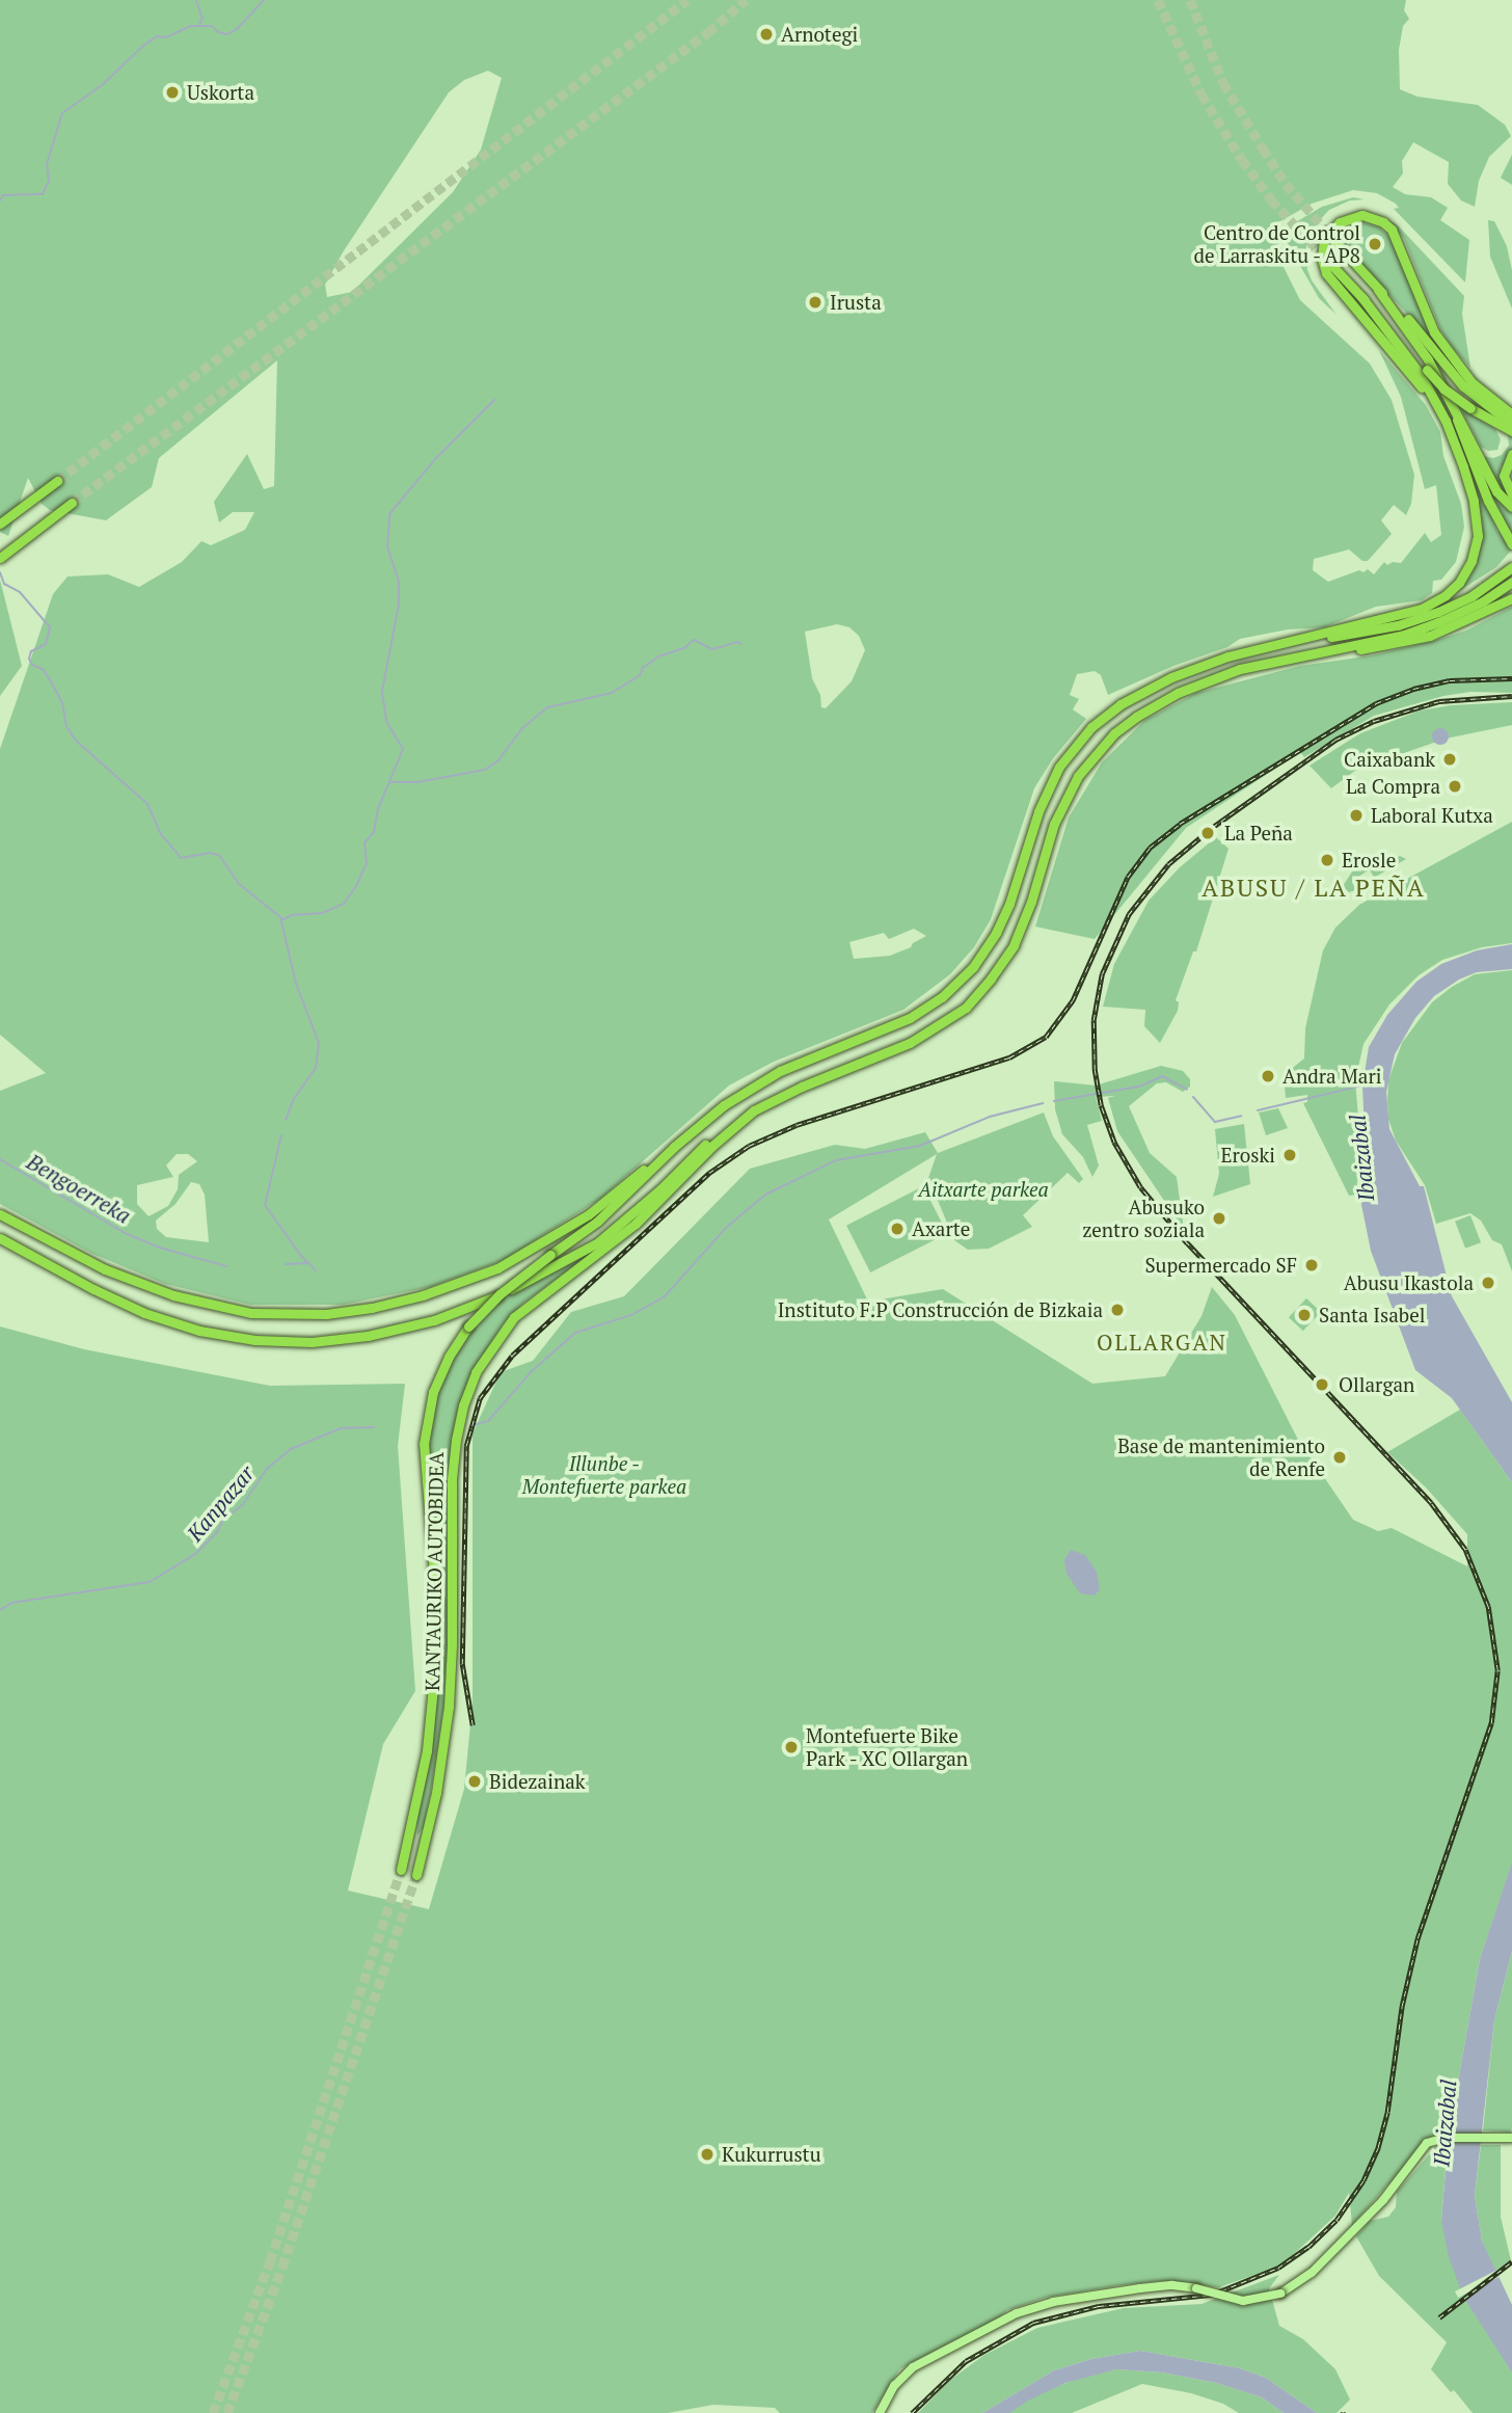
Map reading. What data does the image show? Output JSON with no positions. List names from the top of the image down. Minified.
{"streets":{"highway":["KANTAURIKO AUTOBIDEA"]},"districts":["ABUSU / LA PEÑA","OLLARGAN"],"water":["Ibaizabal","Bengoerreka","Kanpazar"],"parks":["Aitxarte parkea","Illunbe - Montefuerte parkea"],"places":["Arnotegi","Uskorta","Centro de Control de Larraskitu - AP8","Irusta","Caixabank","La Compra","Laboral Kutxa","La Peña","Erosle","Andra Mari","Eroski","Abusuko zentro soziala","Axarte","Supermercado SF","Abusu Ikastola","Instituto F.P Construcción de Bizkaia","Santa Isabel","Ollargan","Base de mantenimiento de Renfe","Montefuerte Bike Park - XC Ollargan","Bidezainak","Kukurrustu"]}
